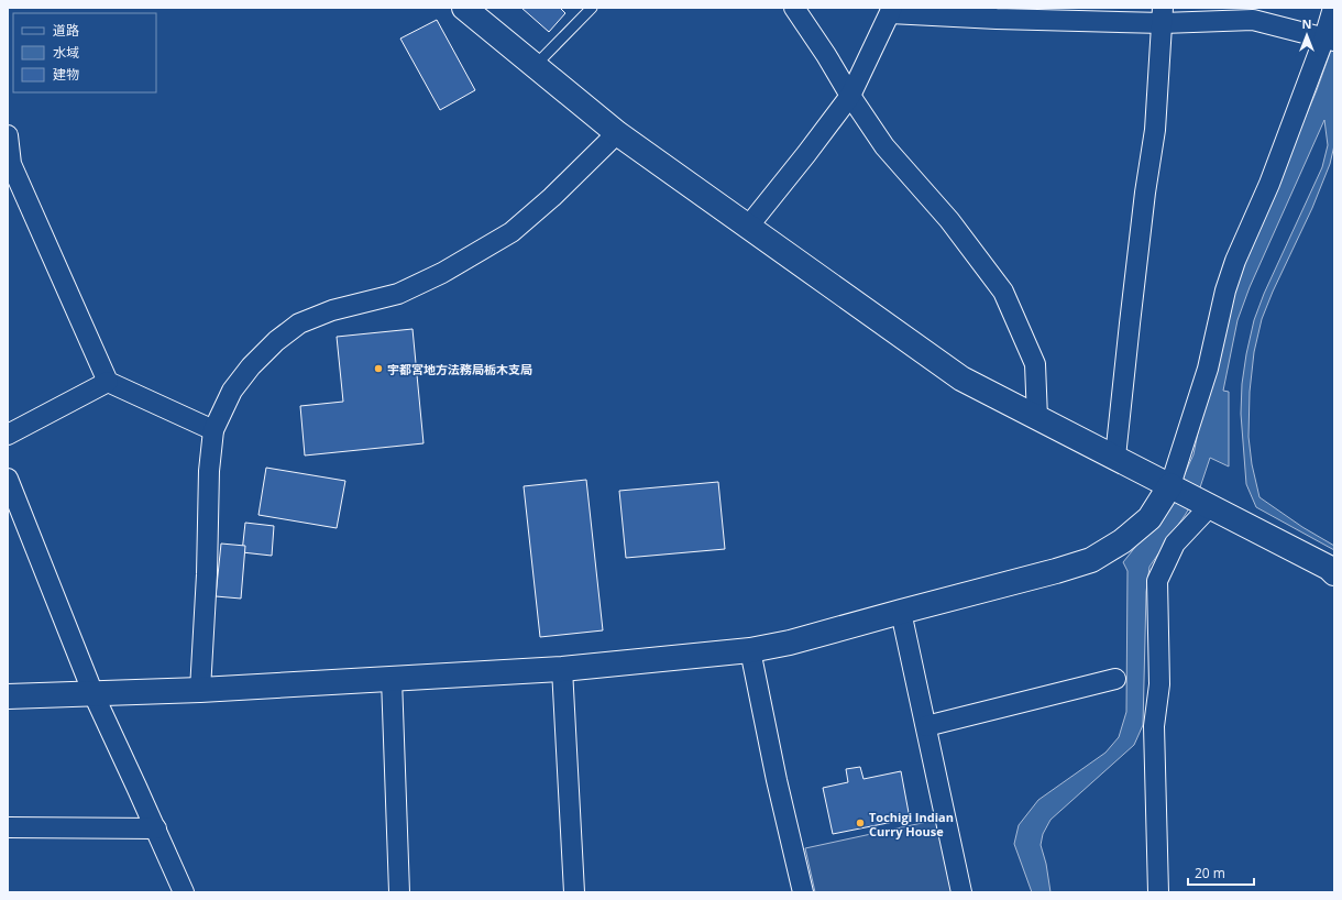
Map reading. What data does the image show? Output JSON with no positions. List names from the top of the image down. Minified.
{"places":["宇都宮地方法務局栃木支局","Tochigi Indian Curry House"],"legend":["道路","水域","建物"],"scale_bar":"20 m","north":"top"}
